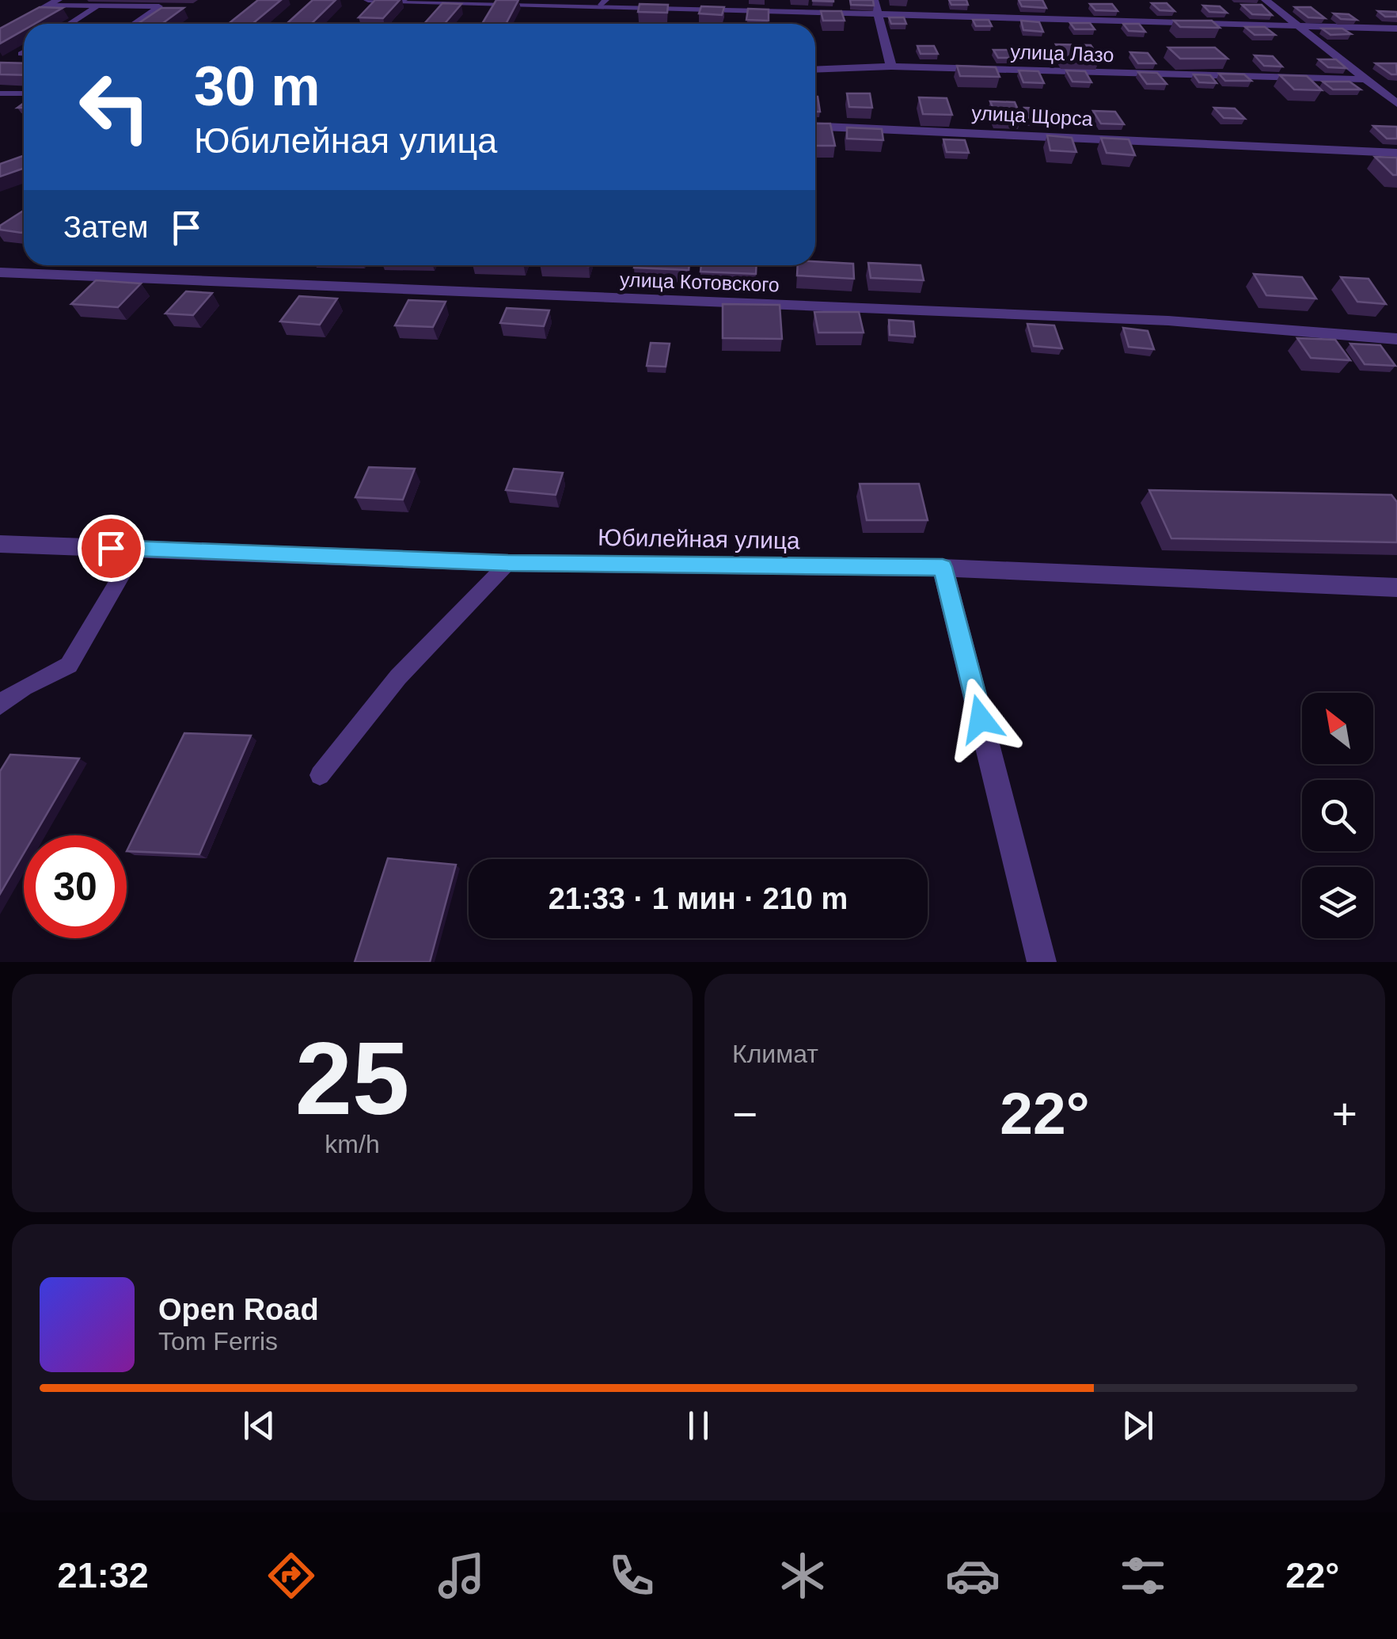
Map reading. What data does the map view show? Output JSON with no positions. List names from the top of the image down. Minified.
{"streets":{"street":["улица Лазо","улица Щорса","улица Котовского","Юбилейная улица"]},"north":"top left","page":{"turn":["30 m","Юбилейная улица"],"then":"Затем","limit":"30","trip":"21:33 · 1 мин · 210 m","tile":[["25","km/h"],"Климат"],"heat":["−","22°","+"],"song":["Open Road","Tom Ferris"],"tabs":["21:32","22°"]}}
